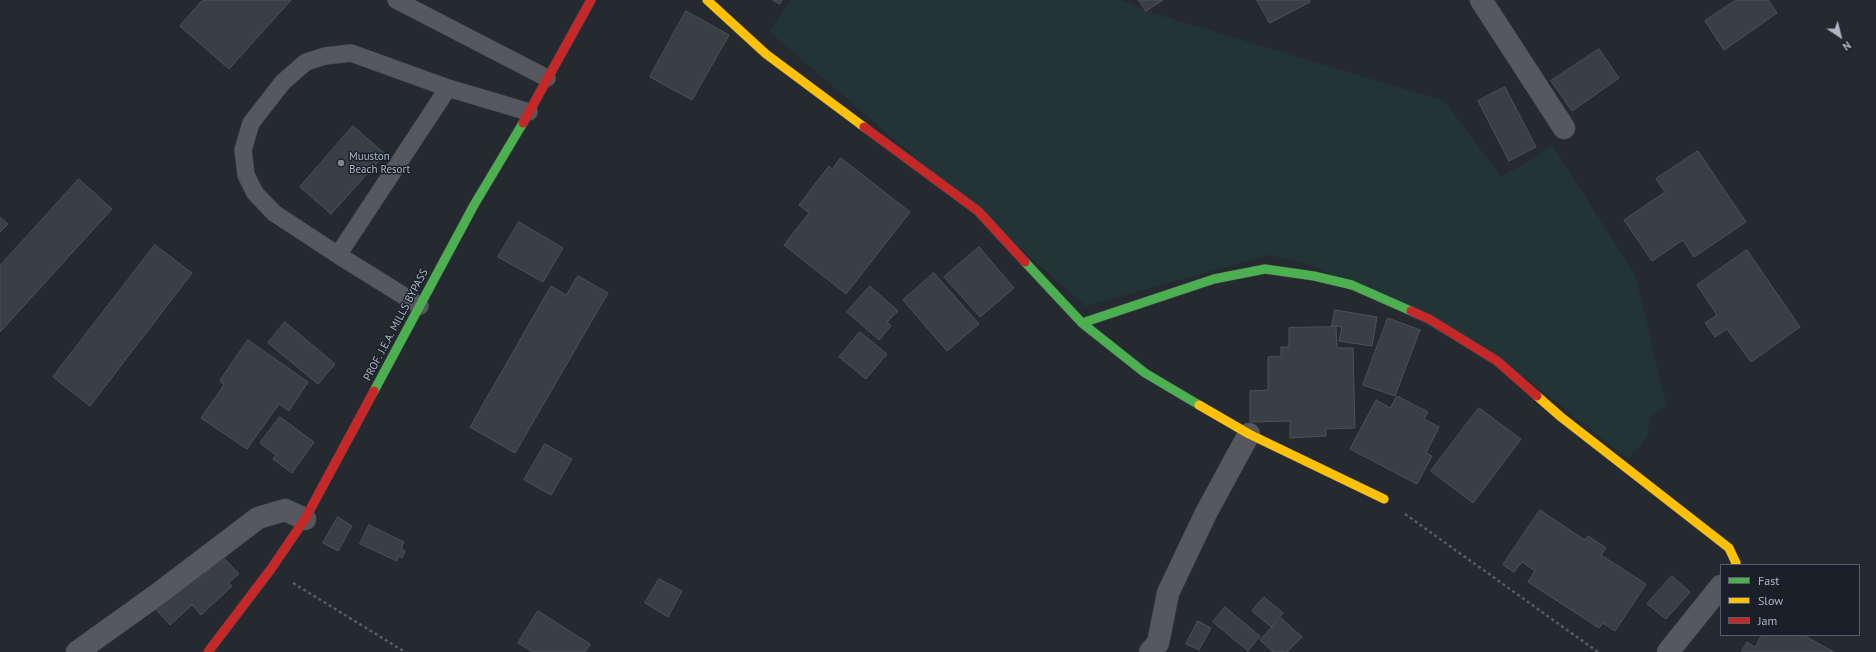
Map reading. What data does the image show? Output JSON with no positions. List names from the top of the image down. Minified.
{"streets":{"street":["PROF. J.E.A. MILLS BYPASS"]},"places":["Muuston Beach Resort"],"legend":["Fast","Slow","Jam"],"north":"bottom right"}
